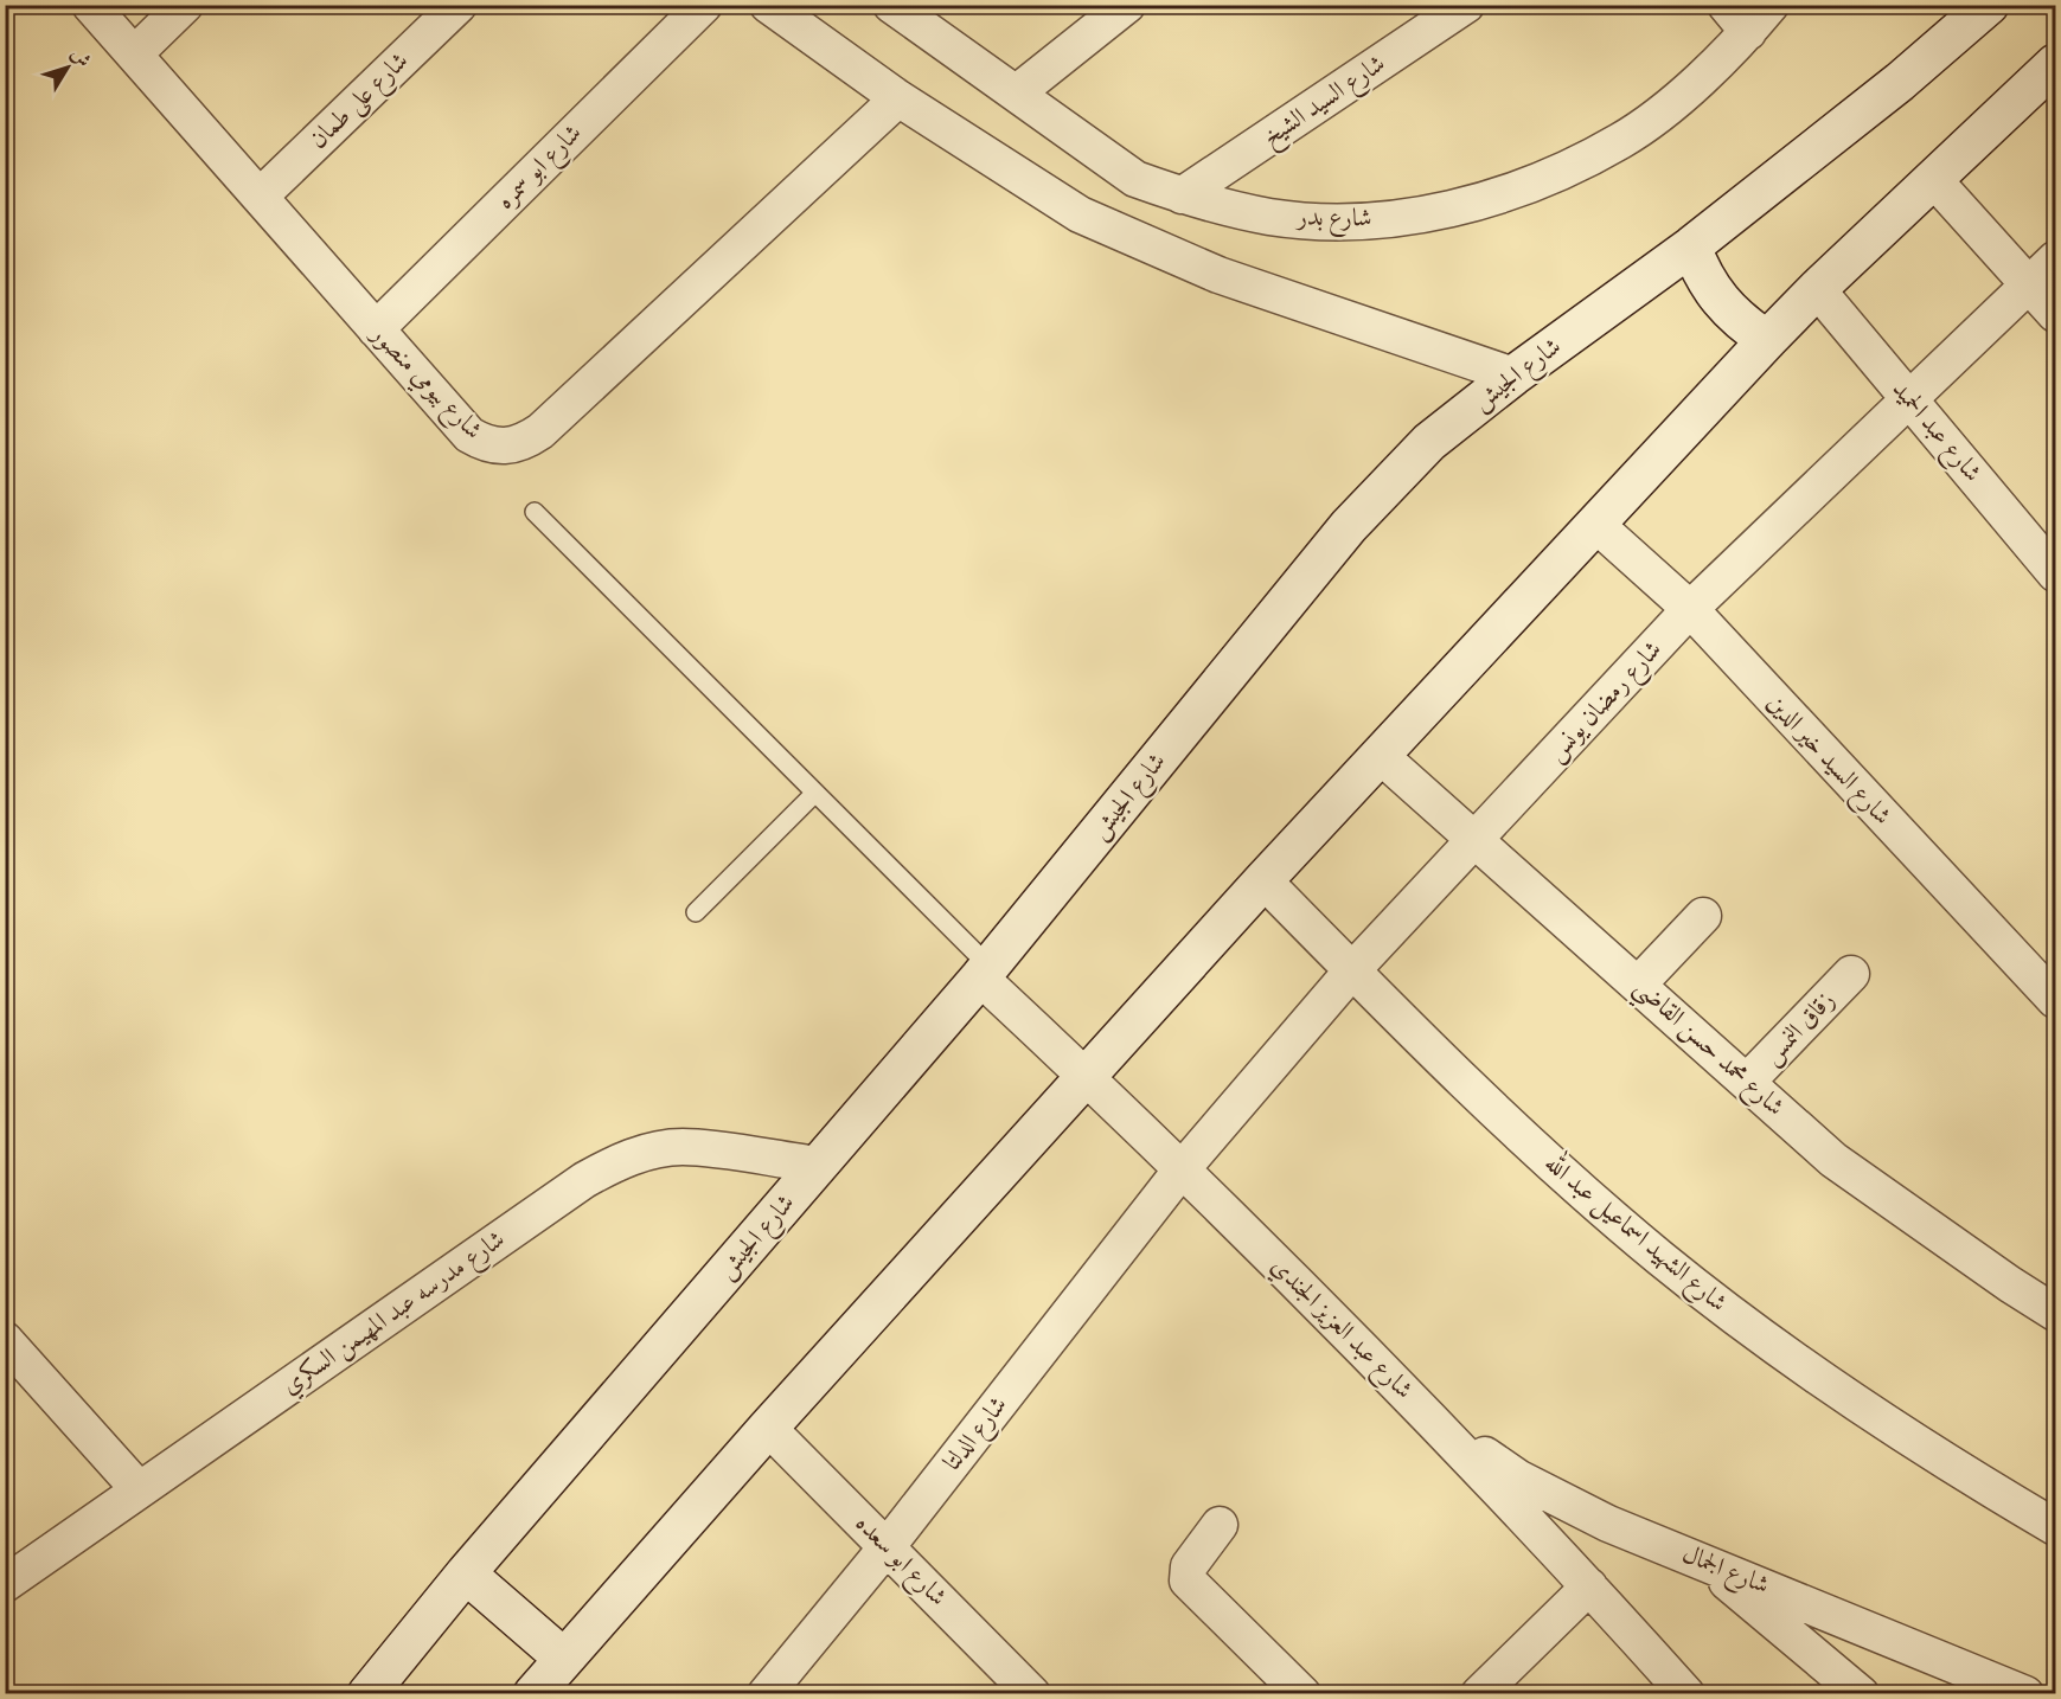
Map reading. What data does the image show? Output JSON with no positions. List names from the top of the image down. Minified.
{"streets":{"main road":["شارع الجيش"],"street":["شارع على طمان","شارع السيد الشيخ","شارع ابو سمره","شارع بدر","شارع بيومي منصور","شارع عبد الحميد","شارع رمضان يونس","شارع السيد خير الدين","زقاق النمس","شارع محمد حسن القاضي","شارع الشهيد اسماعيل عبد الله","شارع مدرسه عبد المهيمن السكري","شارع عبد العزيز الجندي","شارع الدلتا","شارع ابو سعده","شارع الجمال"]},"crossings":[["شارع على طمان","شارع بيومي منصور"],["شارع السيد الشيخ","شارع بدر"],["شارع ابو سمره","شارع بيومي منصور"],["شارع الجيش","شارع مدرسه عبد المهيمن السكري"],["شارع الجيش","شارع عبد العزيز الجندي"],["شارع عبد الحميد","شارع رمضان يونس"],["شارع رمضان يونس","شارع السيد خير الدين"],["شارع رمضان يونس","شارع محمد حسن القاضي"],["شارع رمضان يونس","شارع الشهيد اسماعيل عبد الله"],["شارع رمضان يونس","شارع عبد العزيز الجندي"],["شارع رمضان يونس","شارع الدلتا"],["زقاق النمس","شارع محمد حسن القاضي"],["شارع عبد العزيز الجندي","شارع الدلتا"],["شارع عبد العزيز الجندي","شارع الجمال"],["شارع الدلتا","شارع ابو سعده"]],"north":"top right"}
